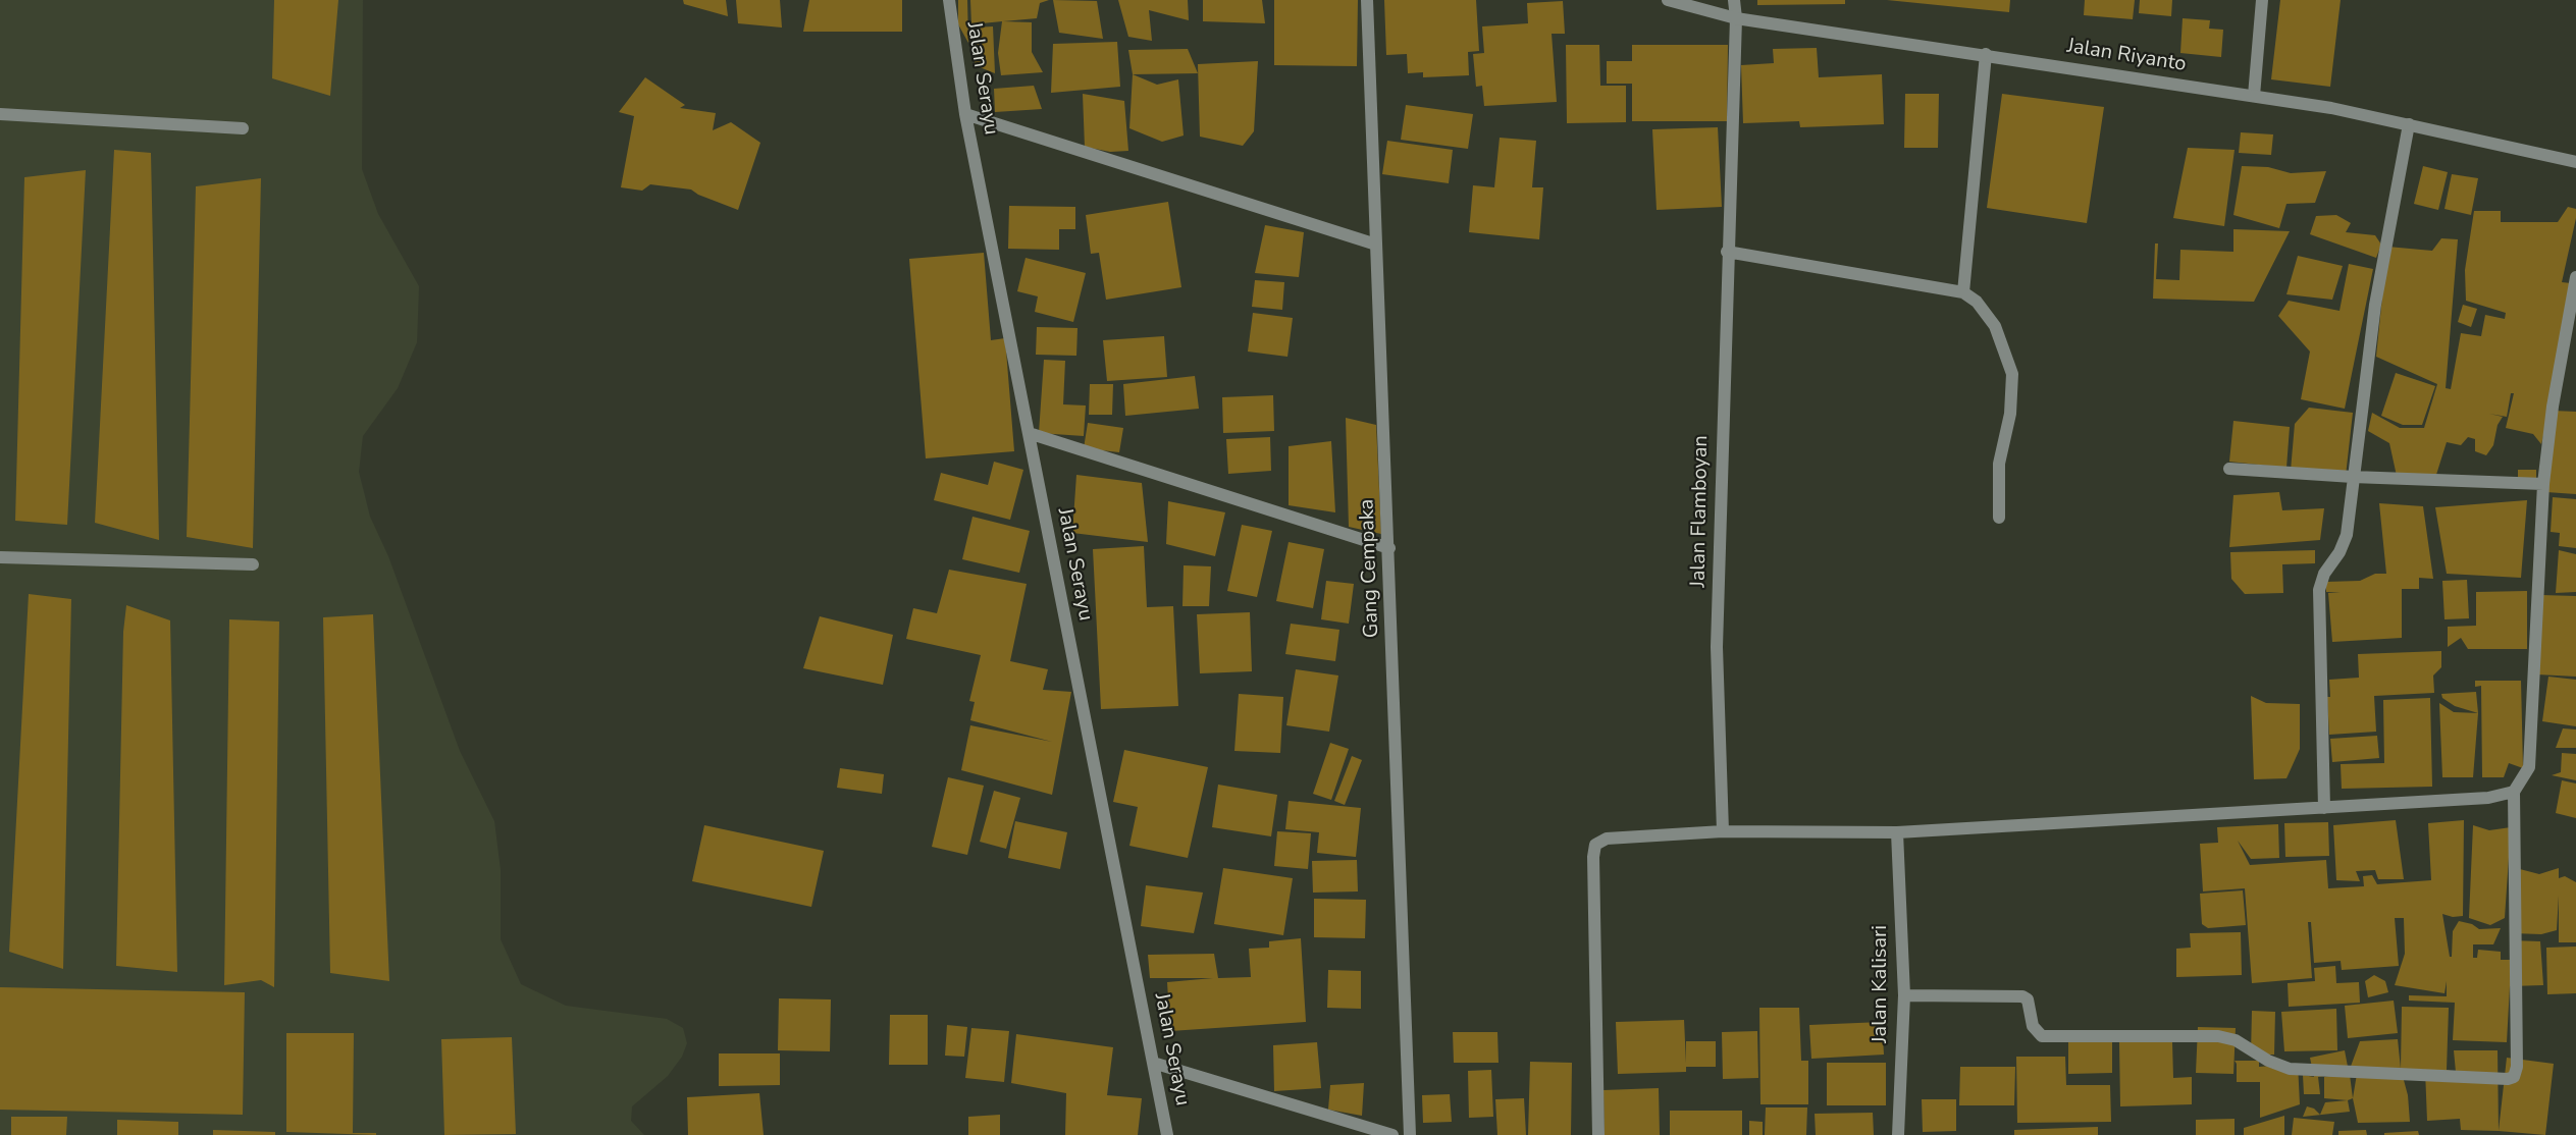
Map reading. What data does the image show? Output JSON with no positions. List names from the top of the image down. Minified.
{"streets":{"street":["Jalan Riyanto","Jalan Serayu","Jalan Flamboyan","Gang Cempaka","Jalan Kalisari"]},"crossings":[["Jalan Riyanto","Jalan Flamboyan"]]}
